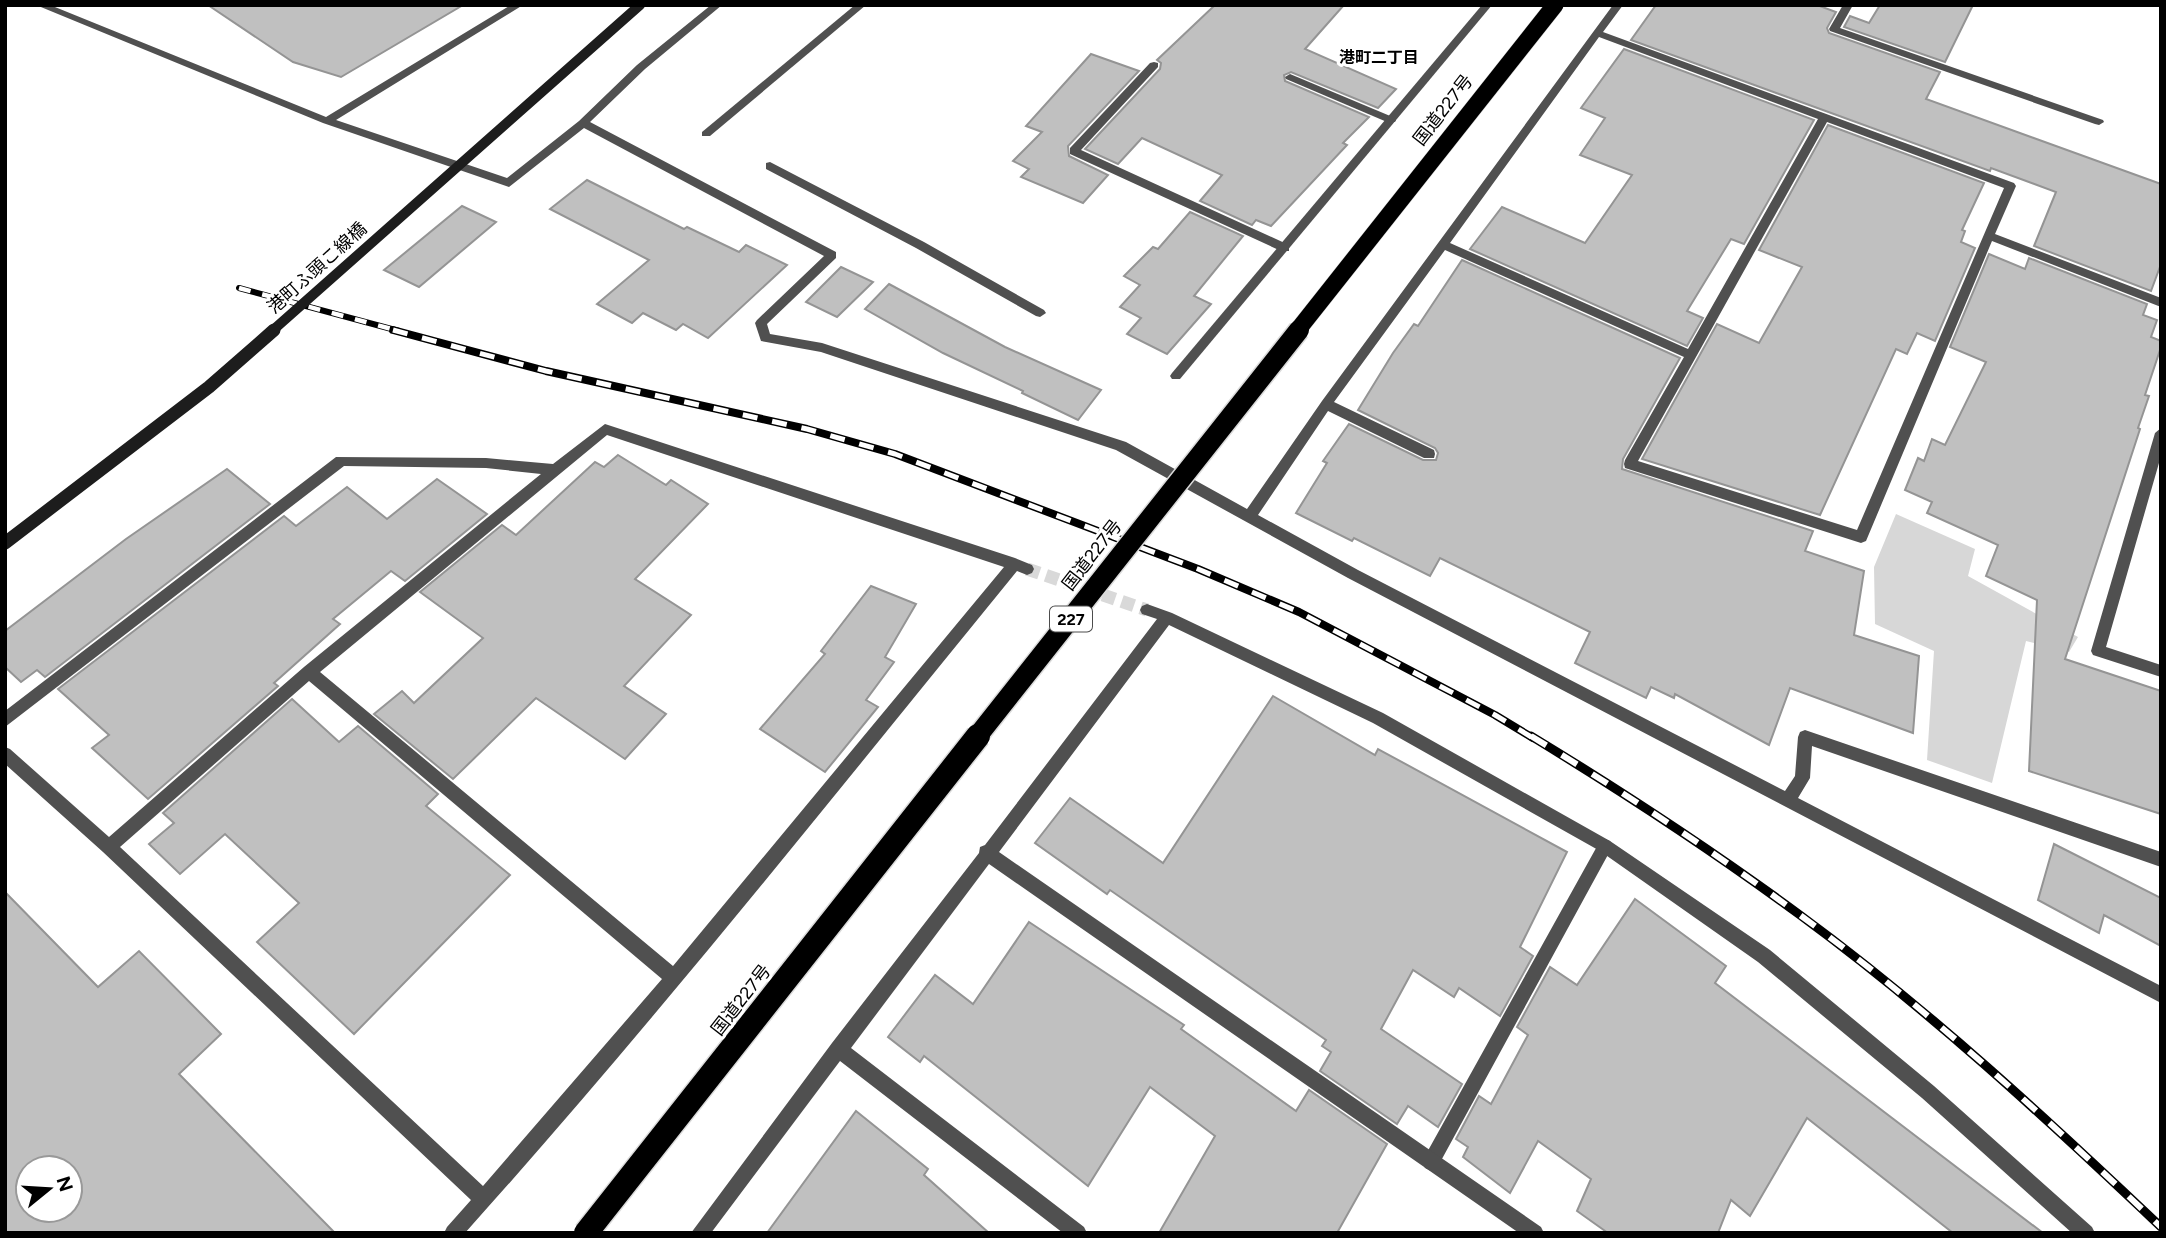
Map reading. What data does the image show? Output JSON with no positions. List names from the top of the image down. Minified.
{"streets":{"highway":["国道227号","227"],"street":["港町ふ頭こ線橋"]},"districts":["港町二丁目"],"north":"right"}
